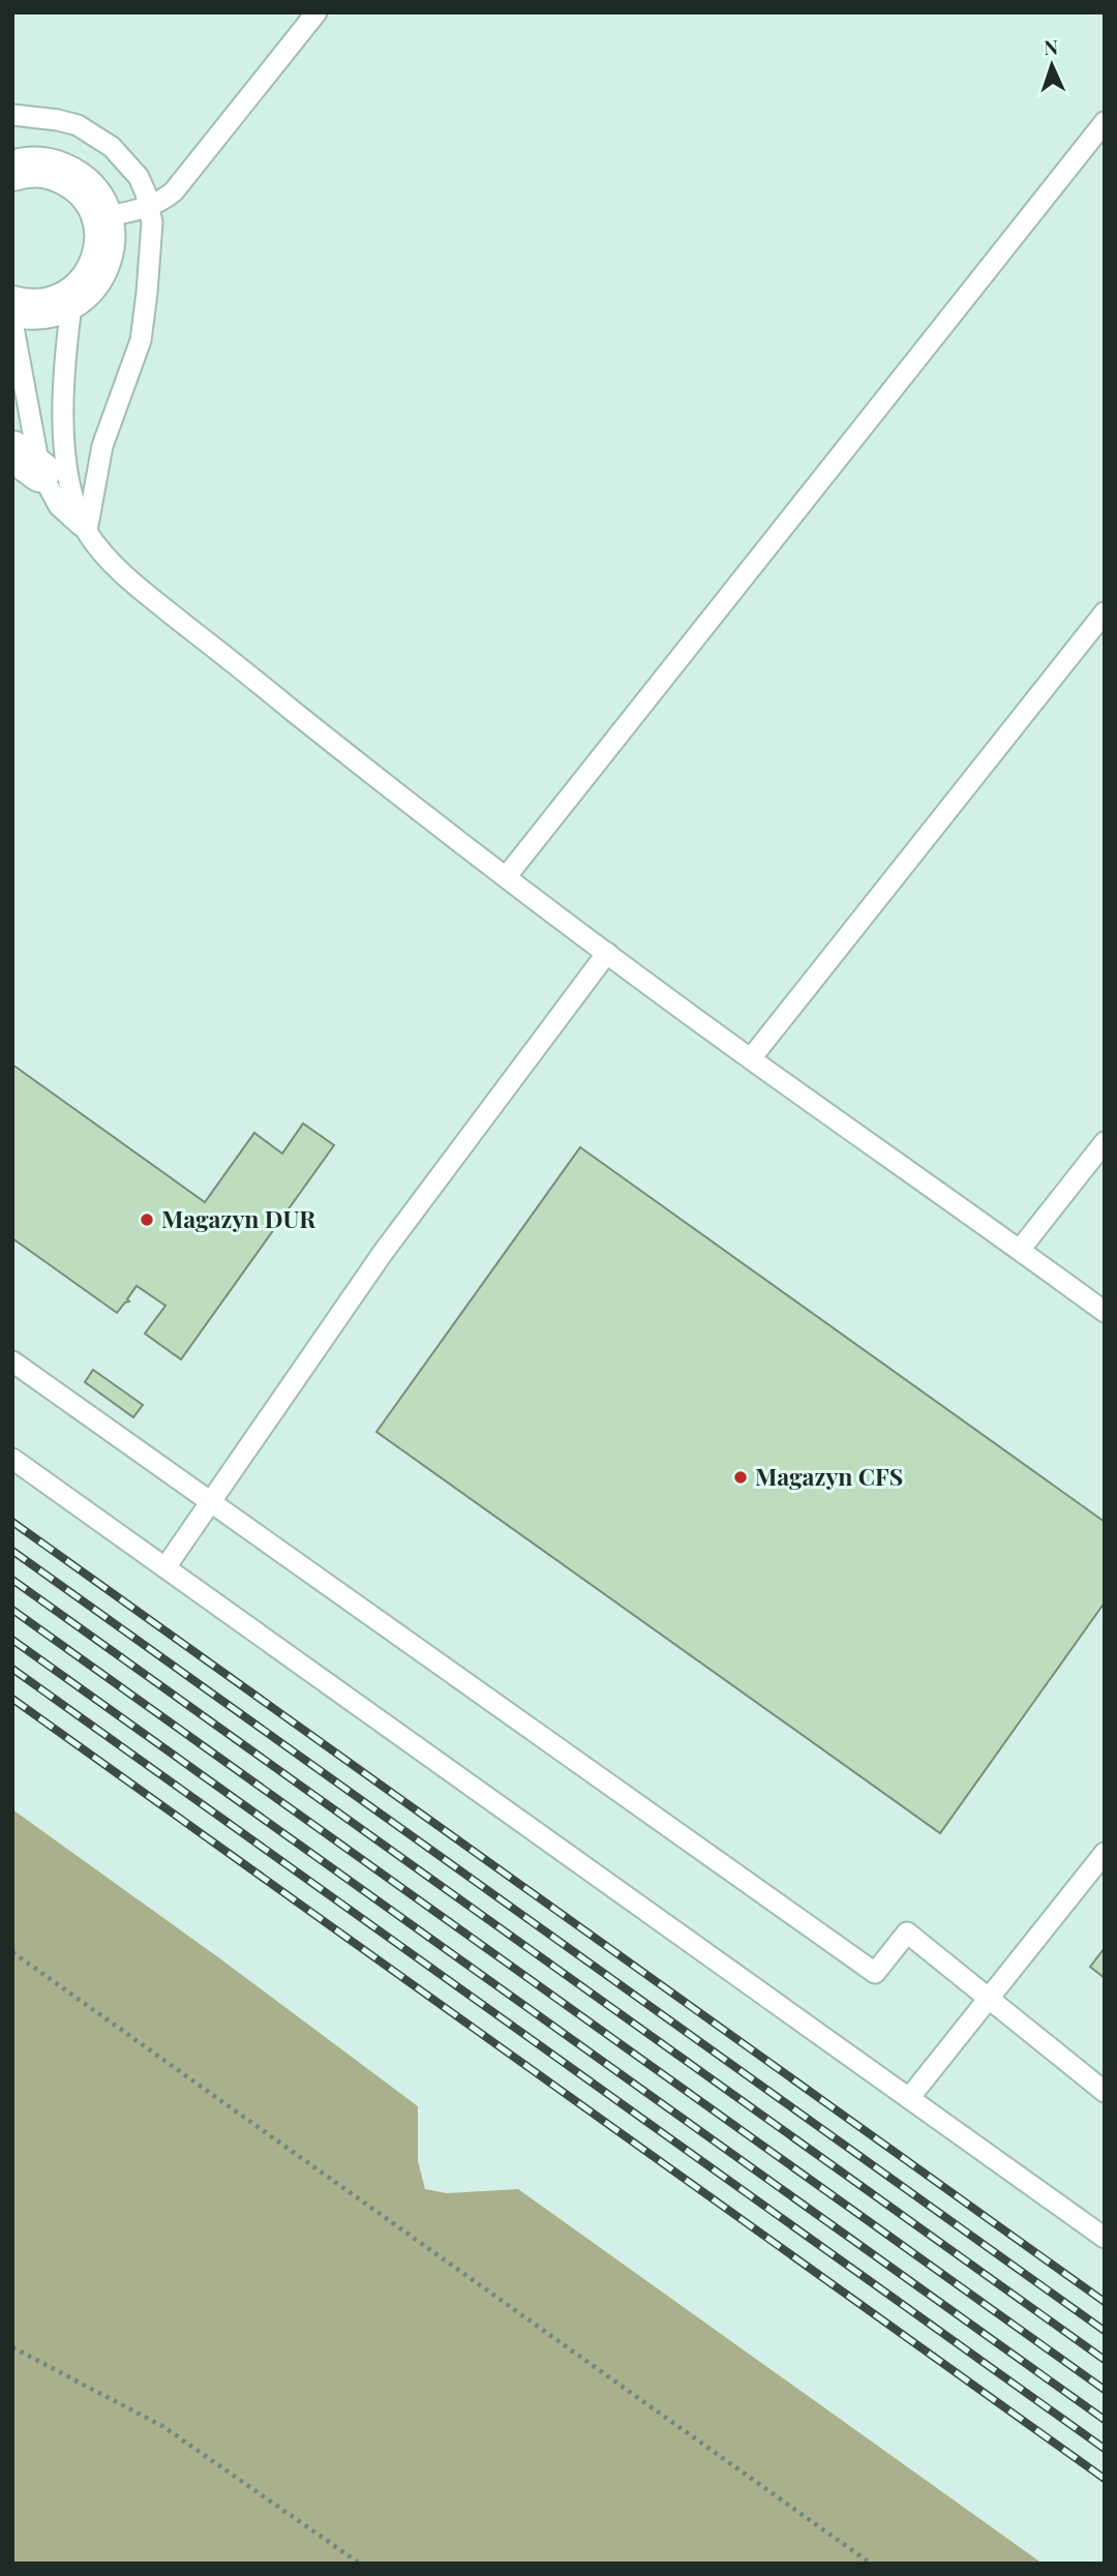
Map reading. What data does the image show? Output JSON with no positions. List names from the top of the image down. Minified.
{"places":["Magazyn DUR","Magazyn CFS"],"north":"top"}
